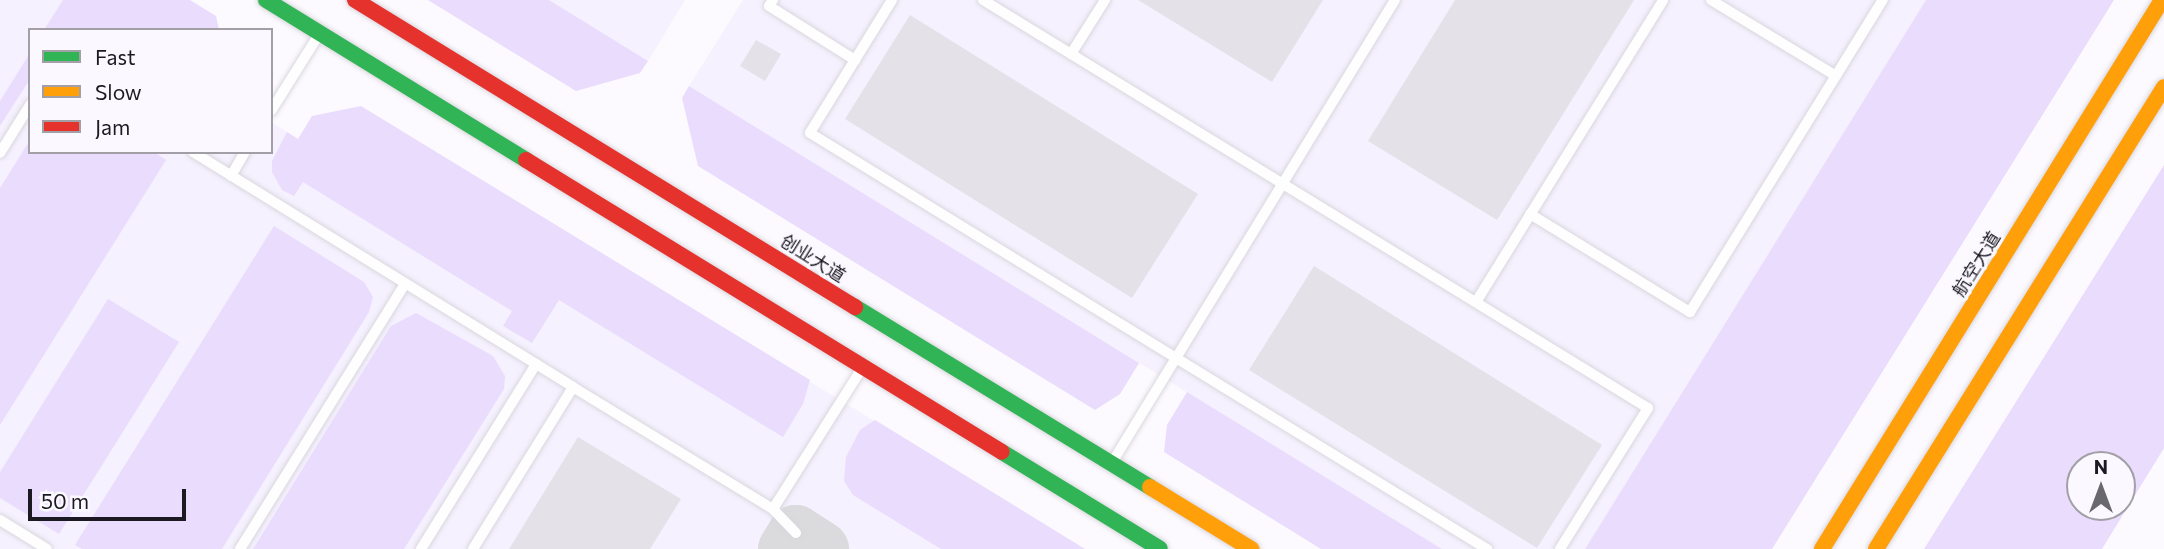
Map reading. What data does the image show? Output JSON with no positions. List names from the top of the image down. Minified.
{"streets":{"main road":["创业大道","航空大道"]},"legend":["Fast","Slow","Jam"],"scale_bar":"50 m","north":"top"}
